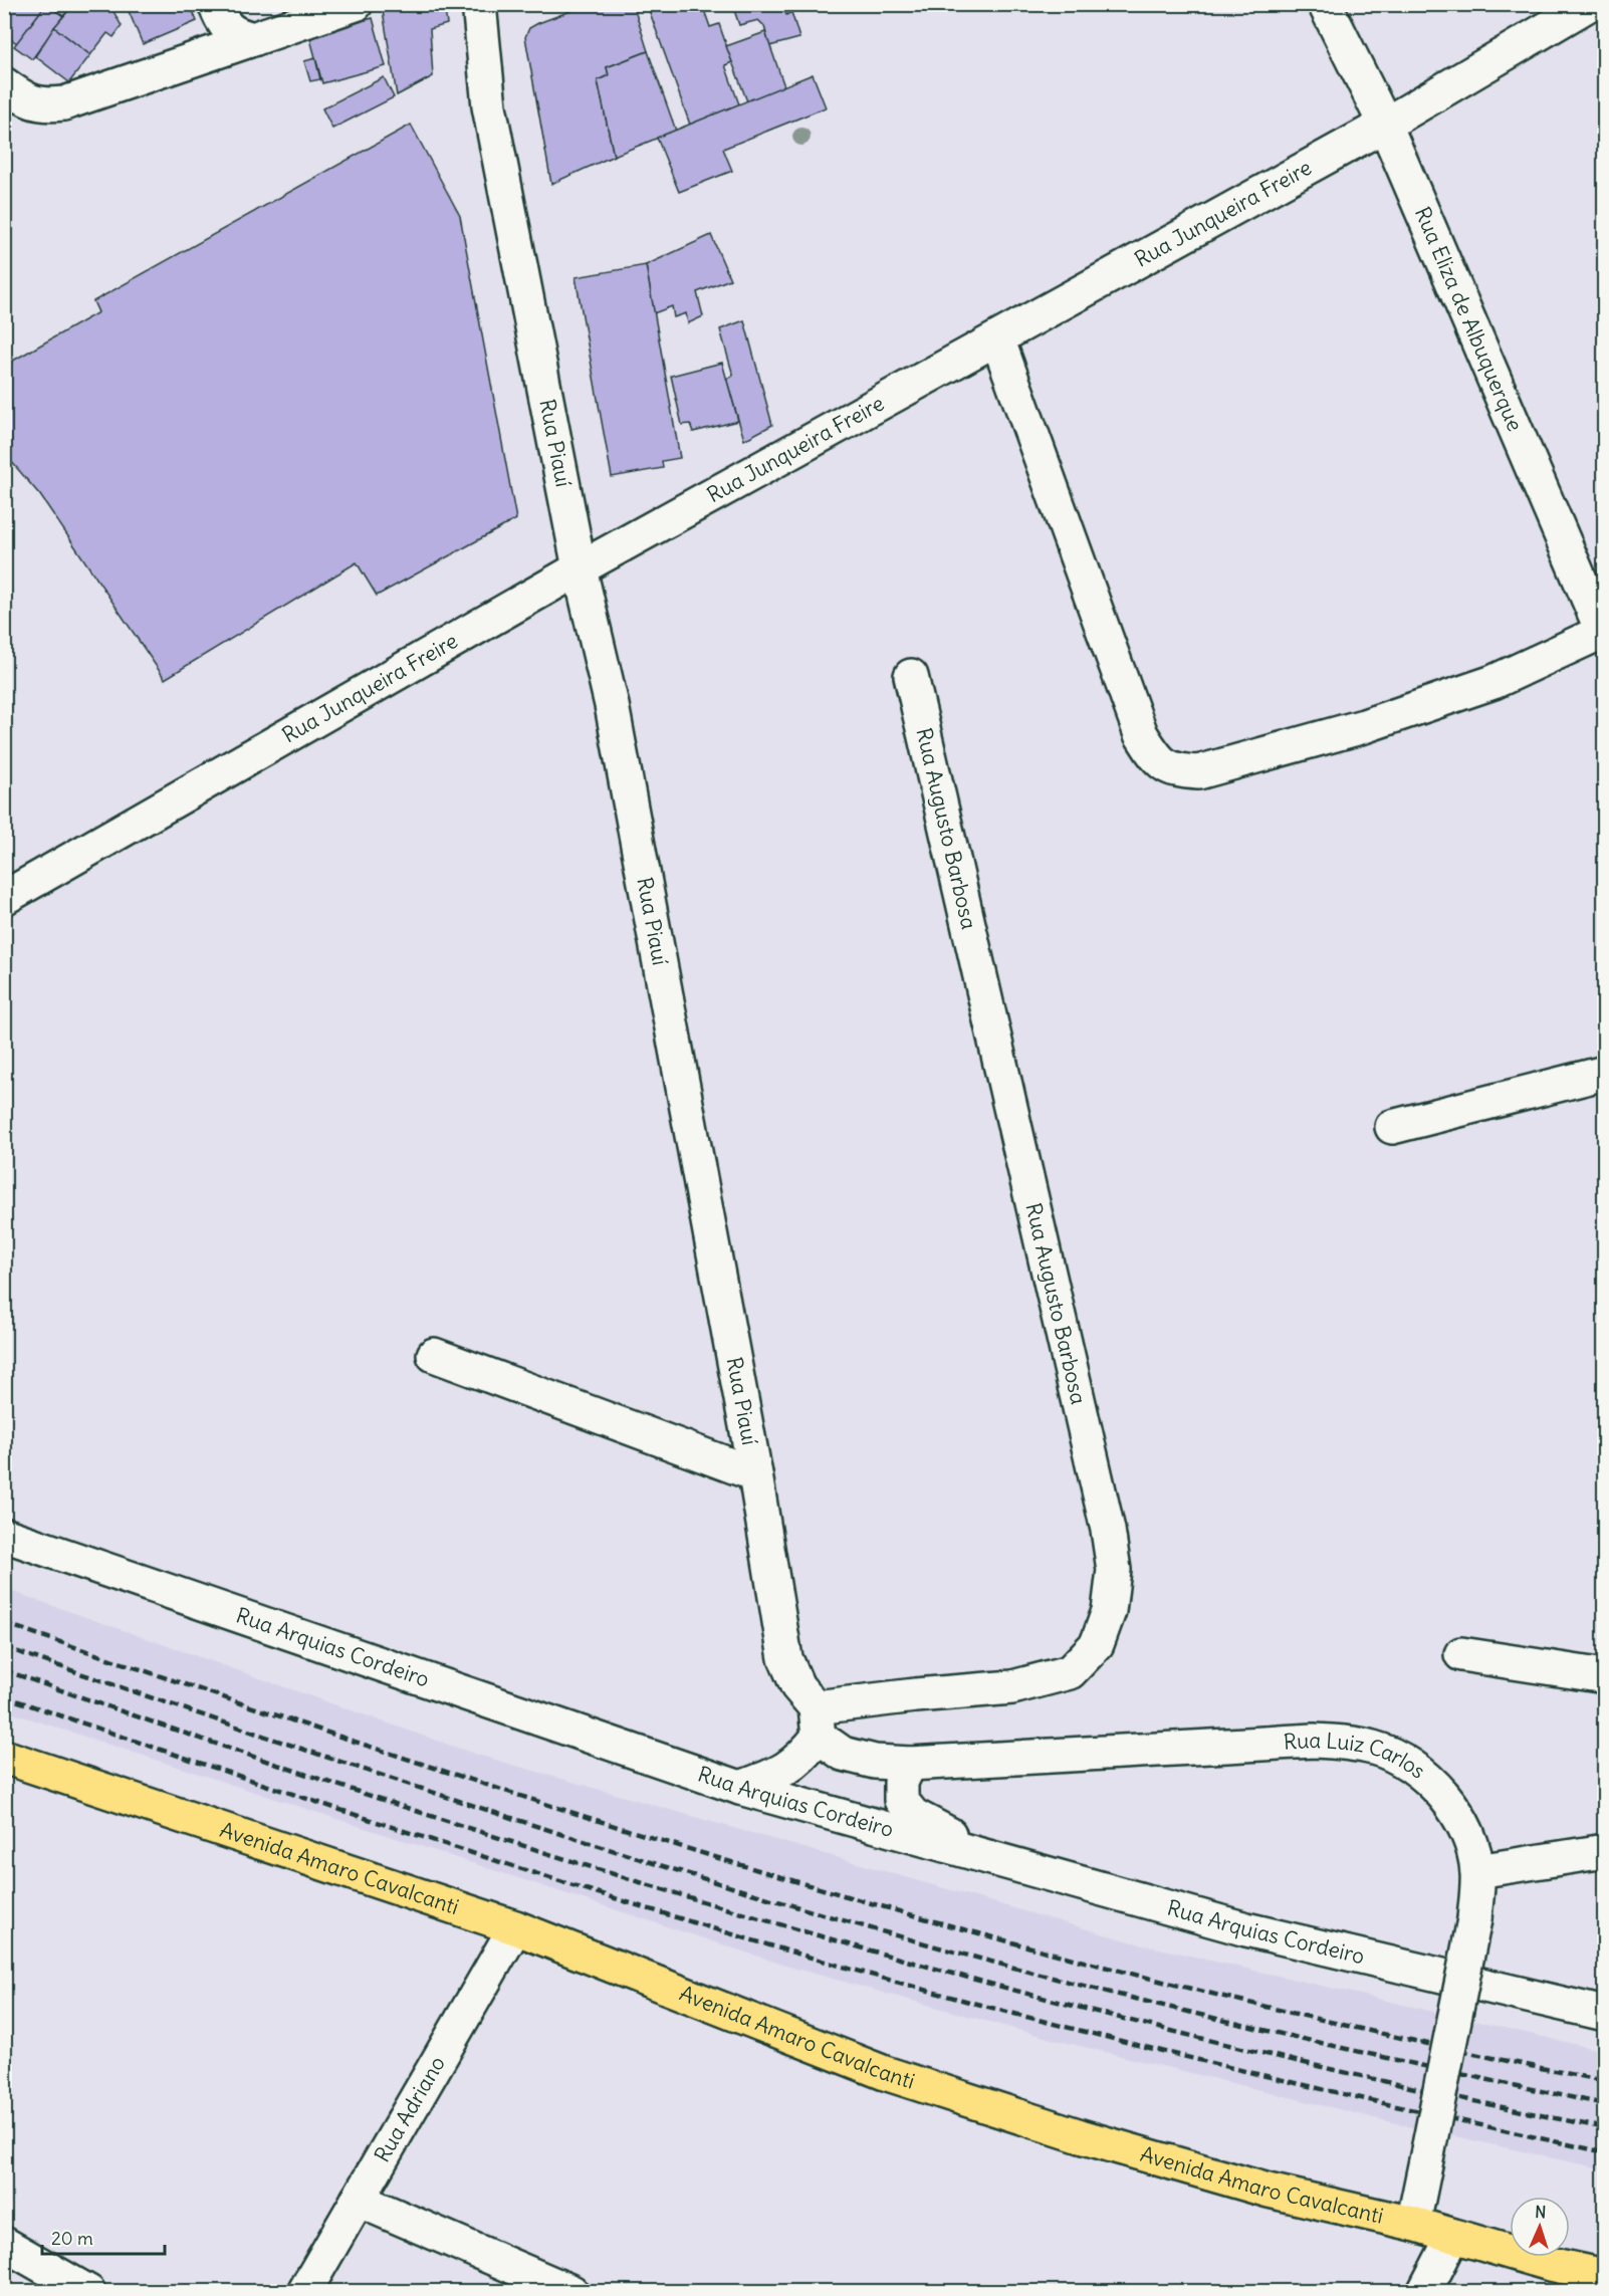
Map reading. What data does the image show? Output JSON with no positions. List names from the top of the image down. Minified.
{"streets":{"main road":["Avenida Amaro Cavalcanti"],"street":["Rua Junqueira Freire","Rua Eliza de Albuquerque","Rua Piauí","Rua Augusto Barbosa","Rua Arquias Cordeiro","Rua Luiz Carlos","Rua Adriano"]},"crossings":[["Rua Junqueira Freire","Rua Eliza de Albuquerque"],["Rua Junqueira Freire","Rua Piauí"],["Rua Piauí","Rua Augusto Barbosa"],["Rua Piauí","Rua Luiz Carlos"],["Rua Augusto Barbosa","Rua Luiz Carlos"],["Rua Luiz Carlos","Avenida Amaro Cavalcanti"],["Avenida Amaro Cavalcanti","Rua Adriano"]],"scale_bar":"20 m","north":"top"}
